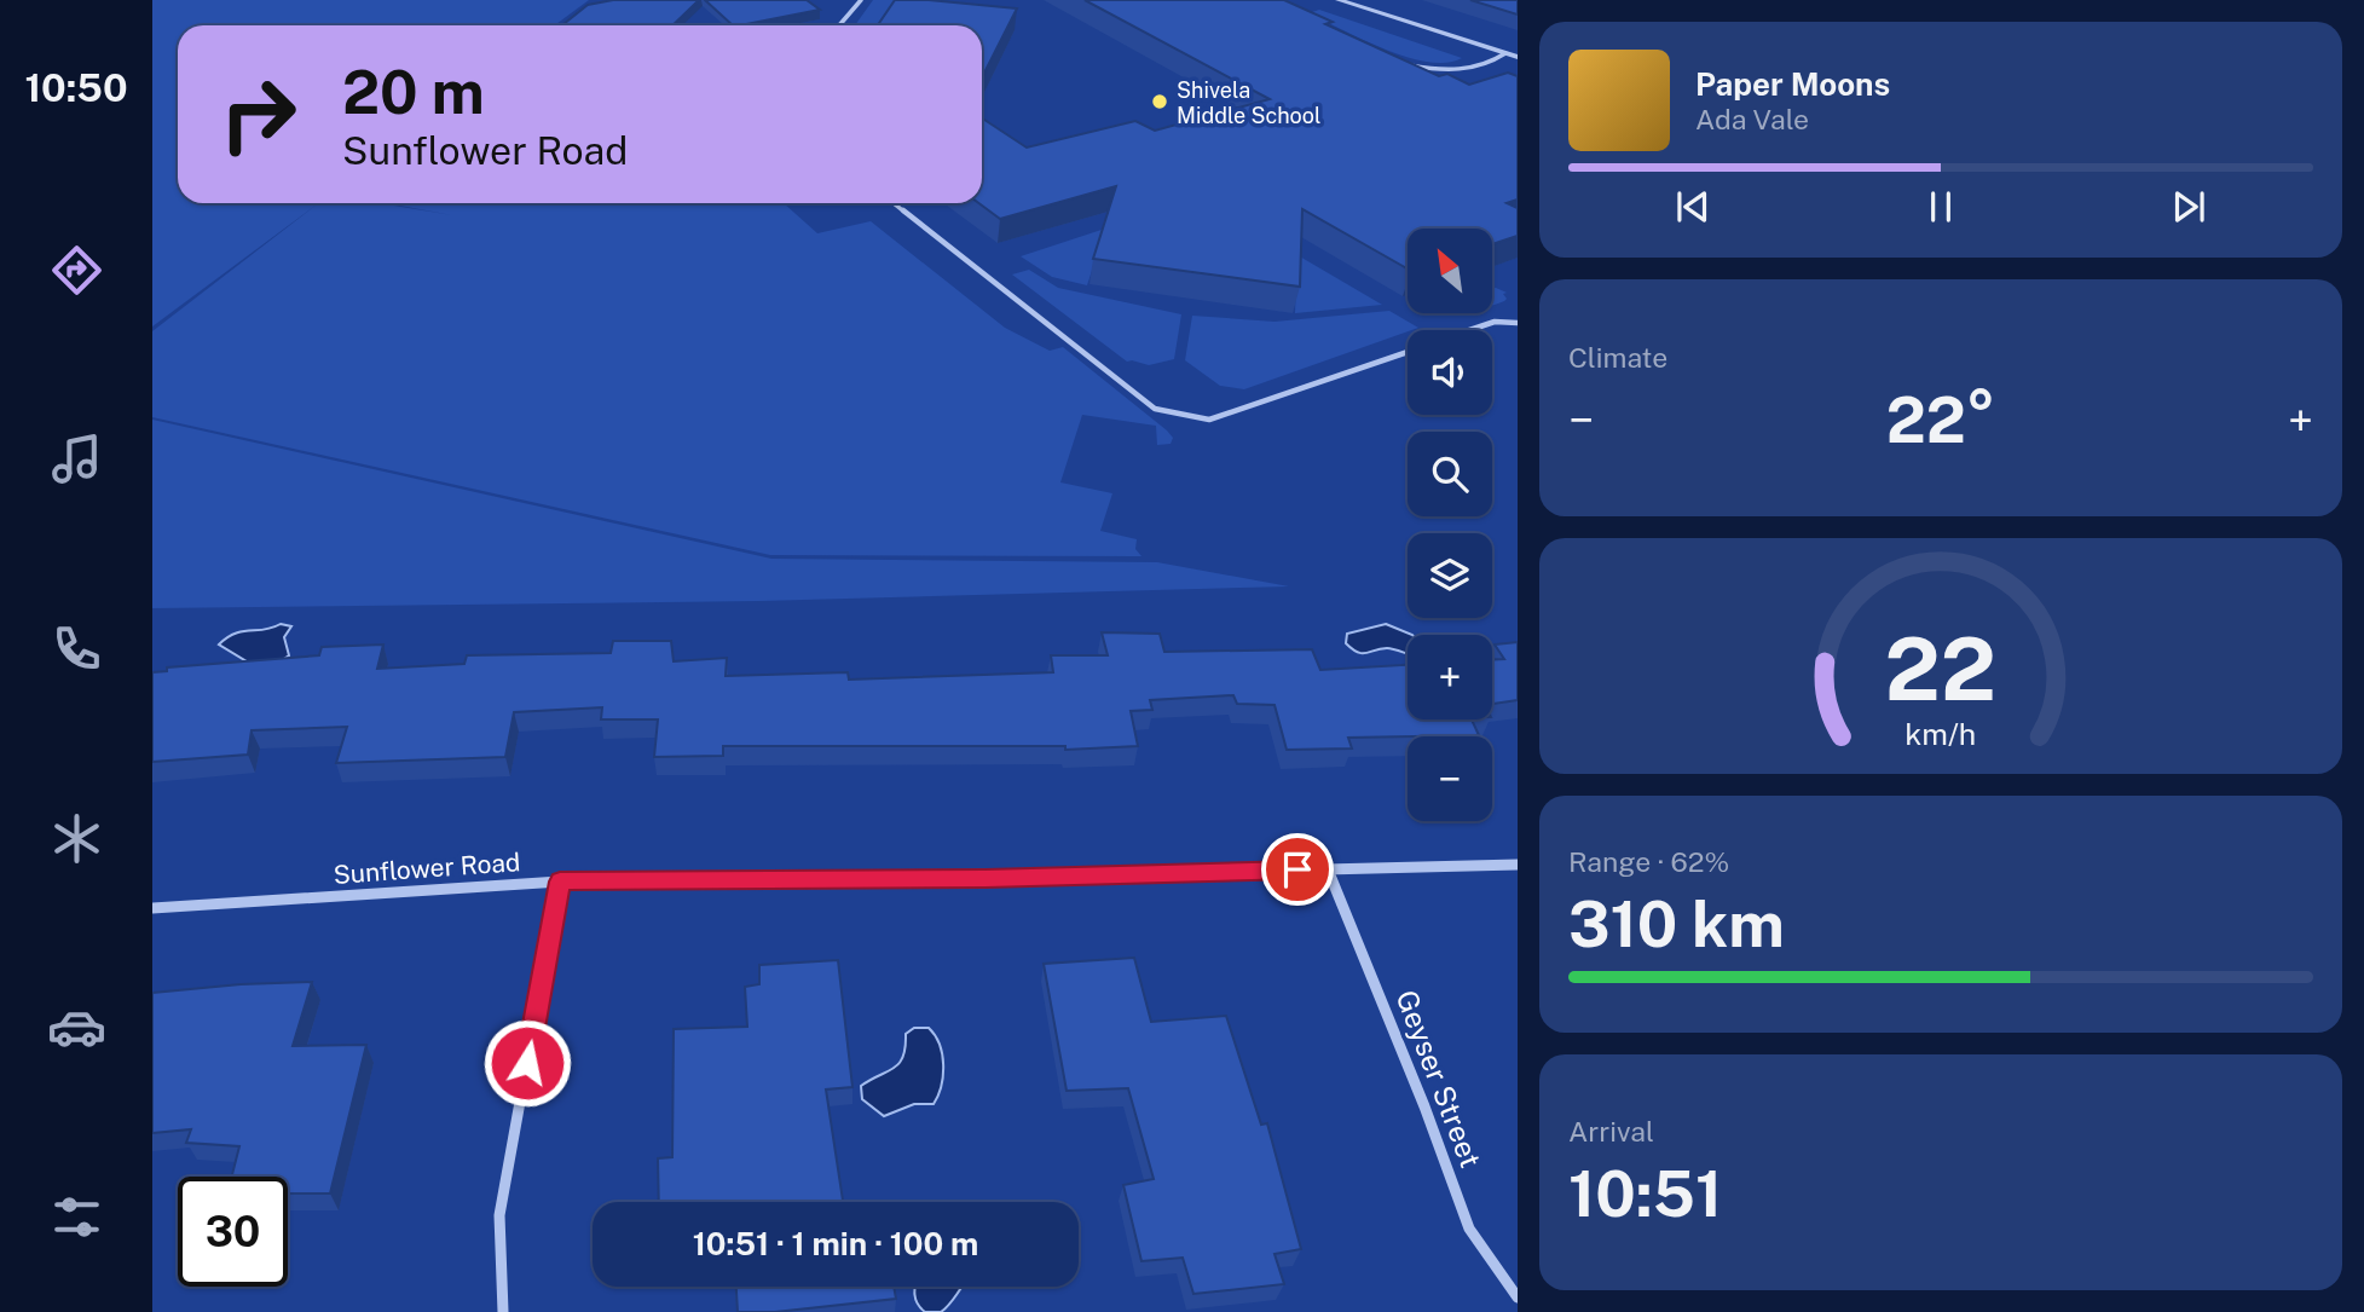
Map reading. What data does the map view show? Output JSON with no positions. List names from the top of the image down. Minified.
{"streets":{"street":["Sunflower Road","Geyser Street"]},"crossings":[["Sunflower Road","Geyser Street"]],"places":["Shivela Middle School"],"north":"top left","page":{"tabs":"10:50","turn":["20 m","Sunflower Road"],"song":["Paper Moons","Ada Vale"],"map_buttons":["+","−"],"tile":["Climate",["Range · 62%","310 km"],["Arrival","10:51"]],"heat":["−","22°","+"],"limit":"30","trip":"10:51 · 1 min · 100 m","gauge":["22","km/h"]}}
